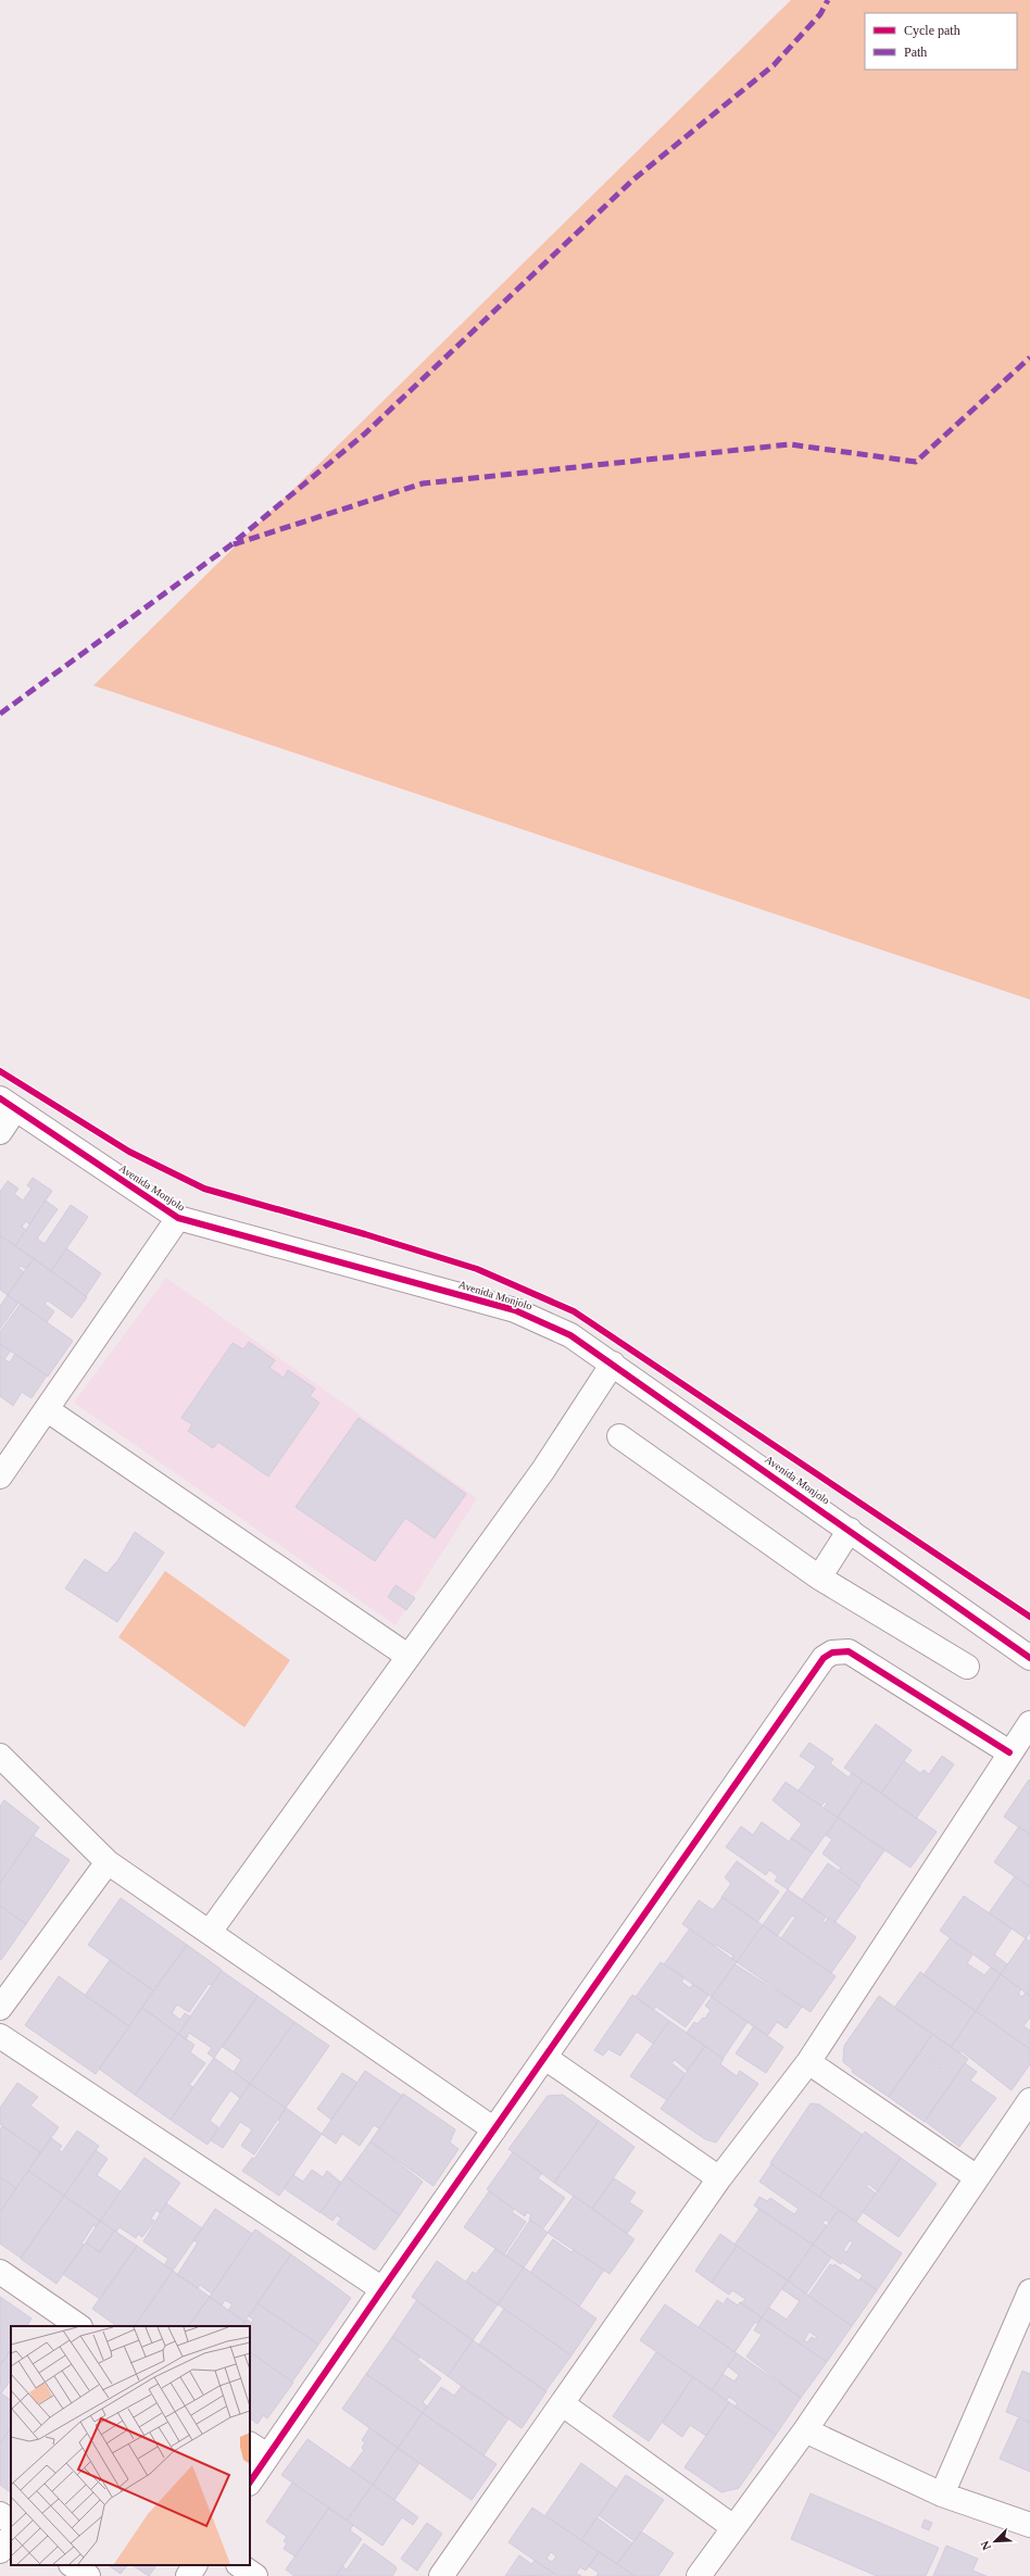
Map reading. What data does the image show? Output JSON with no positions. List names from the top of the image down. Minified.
{"streets":{"street":["Avenida Monjolo"]},"legend":["Cycle path","Path"],"north":"bottom left"}
